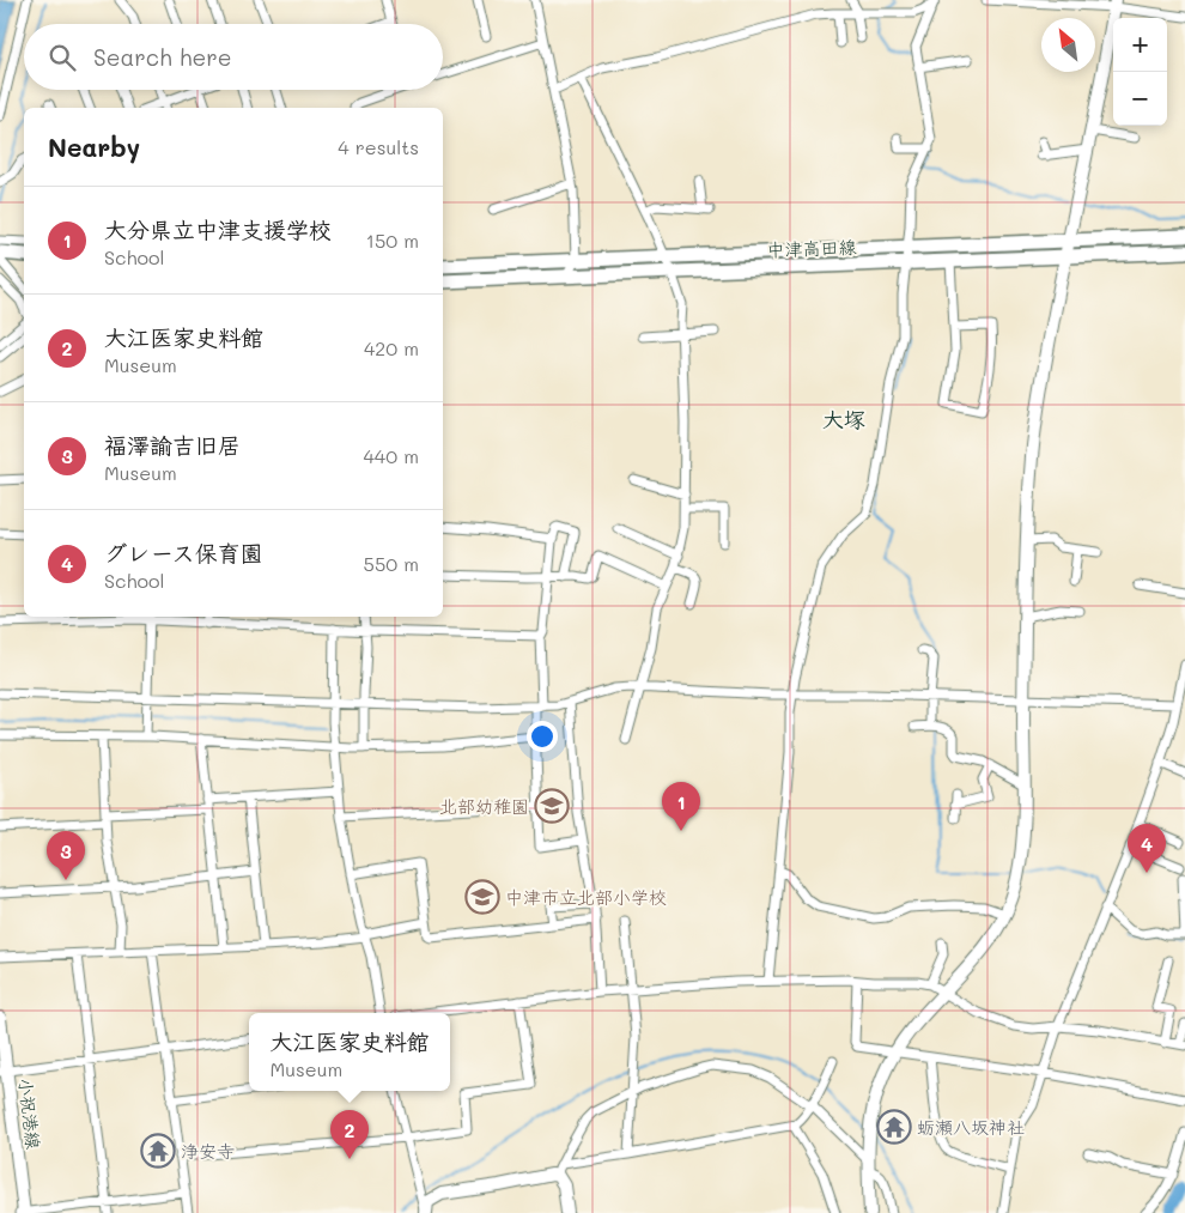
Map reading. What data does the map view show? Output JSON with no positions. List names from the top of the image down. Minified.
{"streets":{"main road":["中津高田線"],"street":["小祝港線"]},"districts":["大塚"],"places":{"school or university":["北部幼稚園","中津市立北部小学校"],"temple":["蛎瀬八坂神社","浄安寺"]},"north":"top left","page":{"map_buttons":["+","−"],"search":"Search here","heading":["Nearby","4 results"],"list":[{"mark":"1","name":"大分県立中津支援学校","note":"School","value":"150 m"},{"mark":"2","name":"大江医家史料館","note":"Museum","value":"420 m"},{"mark":"3","name":"福澤諭吉旧居","note":"Museum","value":"440 m"},{"mark":"4","name":"グレース保育園","note":"School","value":"550 m"}],"pins":["1","4","3","2"],"popup":["大江医家史料館","Museum"]}}
